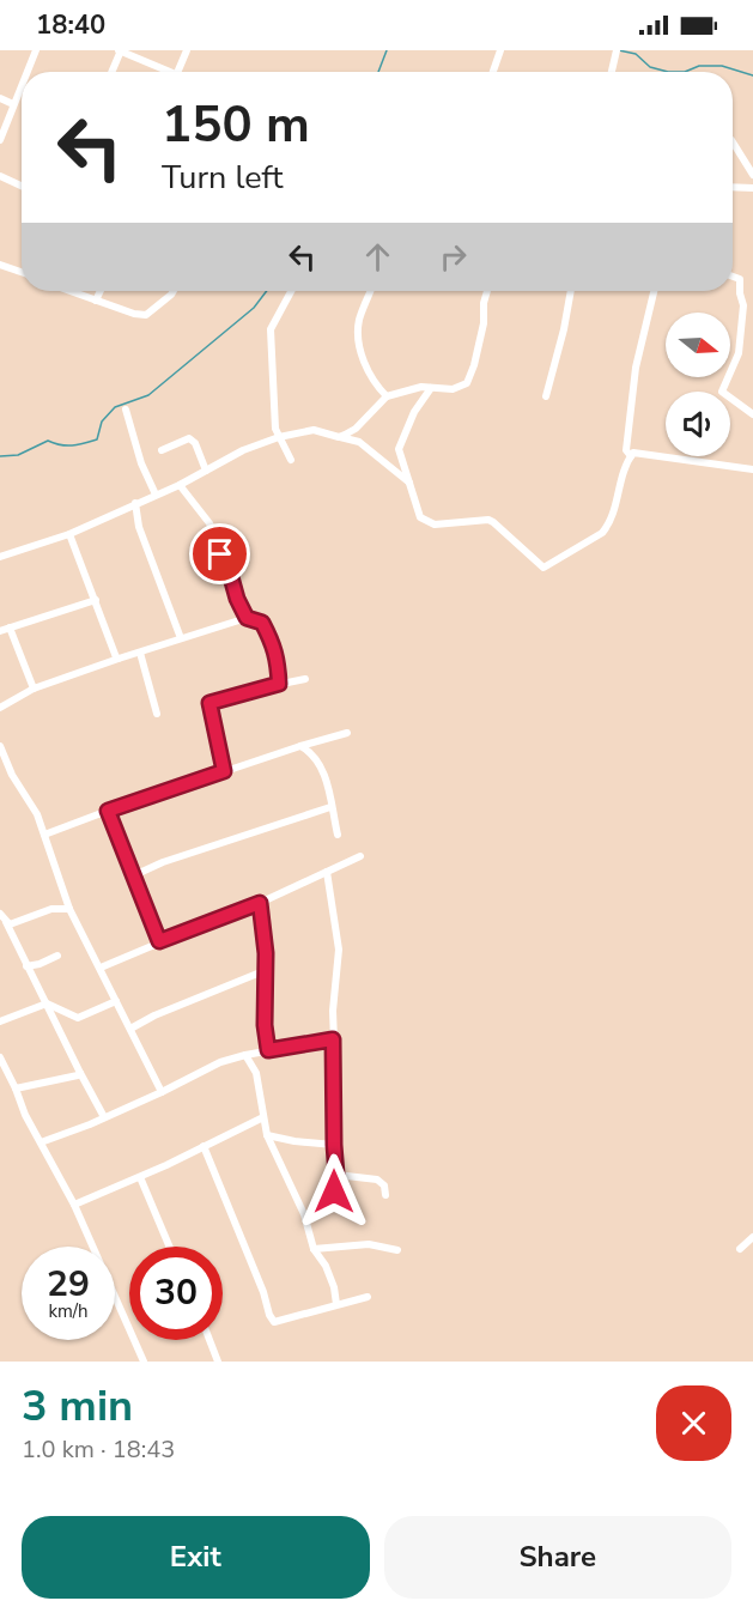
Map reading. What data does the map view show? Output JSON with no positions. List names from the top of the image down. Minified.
{"north":"right","page":{"status":"18:40","turn":["150 m","Turn left"],"speed":"29 km/h","limit":"30","heading":["3 min","1.0 km · 18:43"],"buttons":["Exit","Share"]}}
